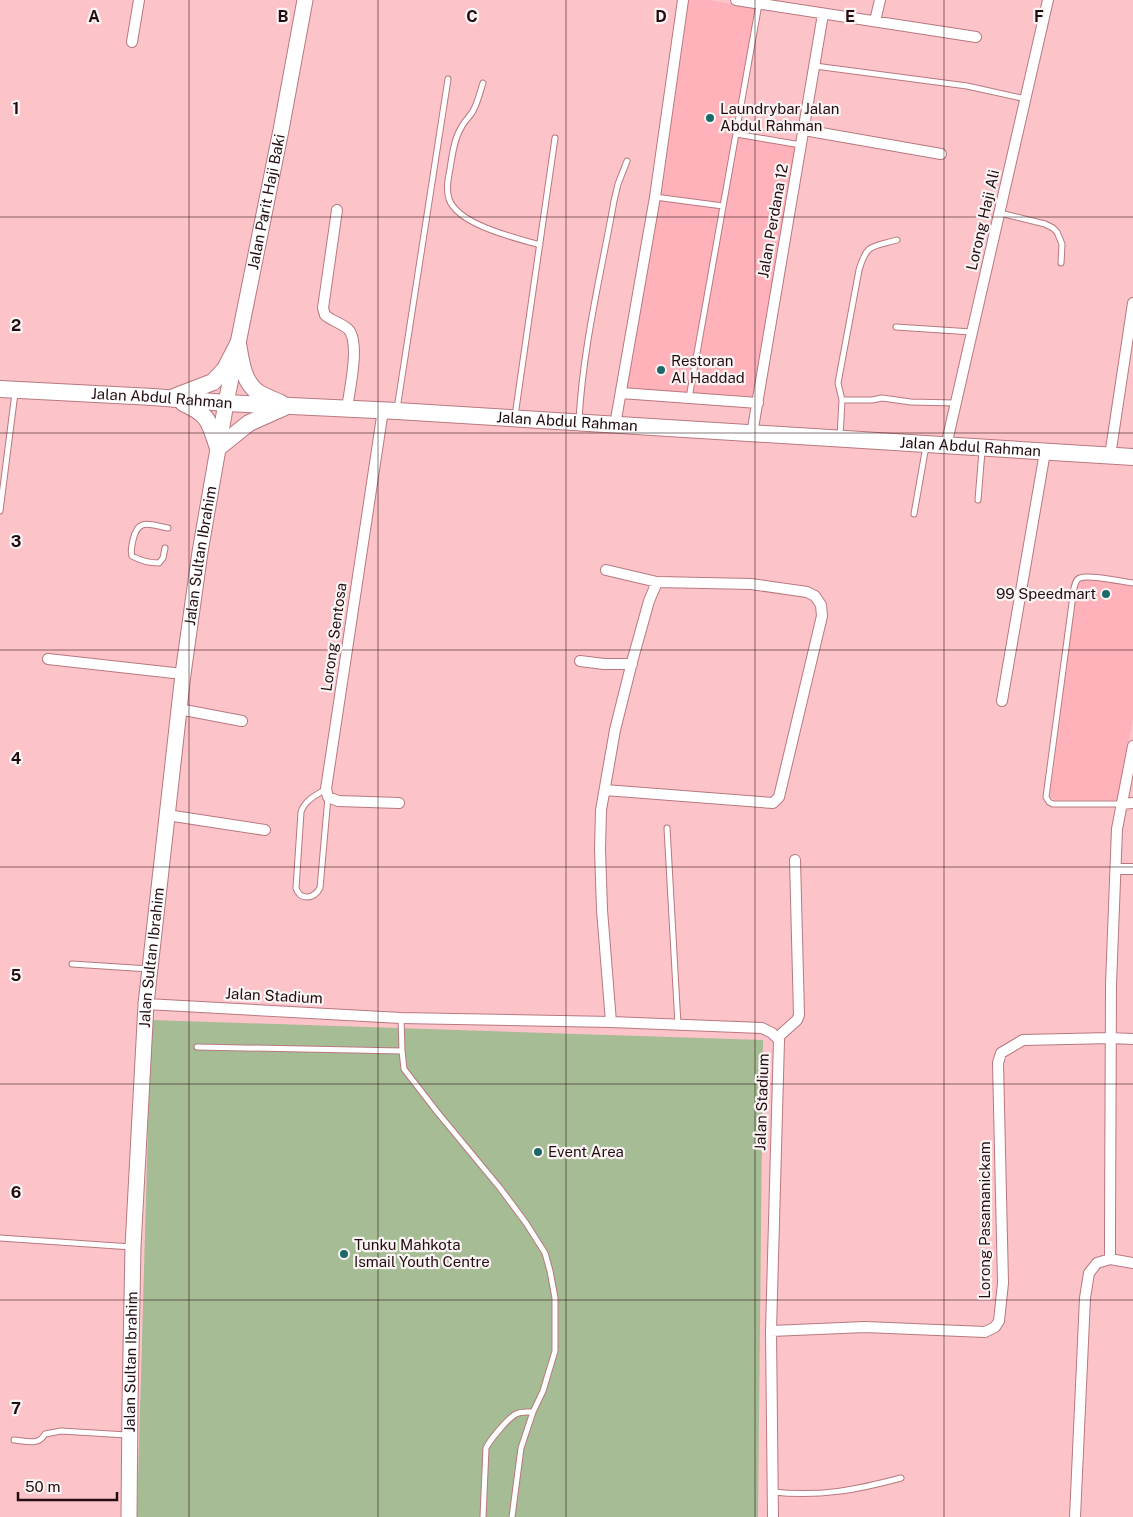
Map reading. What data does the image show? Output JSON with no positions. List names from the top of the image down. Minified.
{"streets":{"main road":["Jalan Abdul Rahman"],"street":["Jalan Parit Haji Baki","Lorong Haji Ali","Jalan Perdana 12","Jalan Sultan Ibrahim","Lorong Sentosa","Jalan Stadium","Lorong Pasamanickam"]},"crossings":[["Jalan Parit Haji Baki","Jalan Abdul Rahman"],["Jalan Parit Haji Baki","Jalan Sultan Ibrahim"],["Lorong Haji Ali","Jalan Abdul Rahman"],["Jalan Perdana 12","Jalan Abdul Rahman"],["Jalan Abdul Rahman","Jalan Sultan Ibrahim"],["Jalan Abdul Rahman","Lorong Sentosa"],["Jalan Sultan Ibrahim","Jalan Stadium"],["Jalan Stadium","Lorong Pasamanickam"]],"places":["Laundrybar Jalan Abdul Rahman","Restoran Al Haddad","99 Speedmart","Event Area","Tunku Mahkota Ismail Youth Centre"],"scale_bar":"50 m","grid":{"columns":["A","B","C","D","E","F"],"rows":["1","2","3","4","5","6","7"]}}
